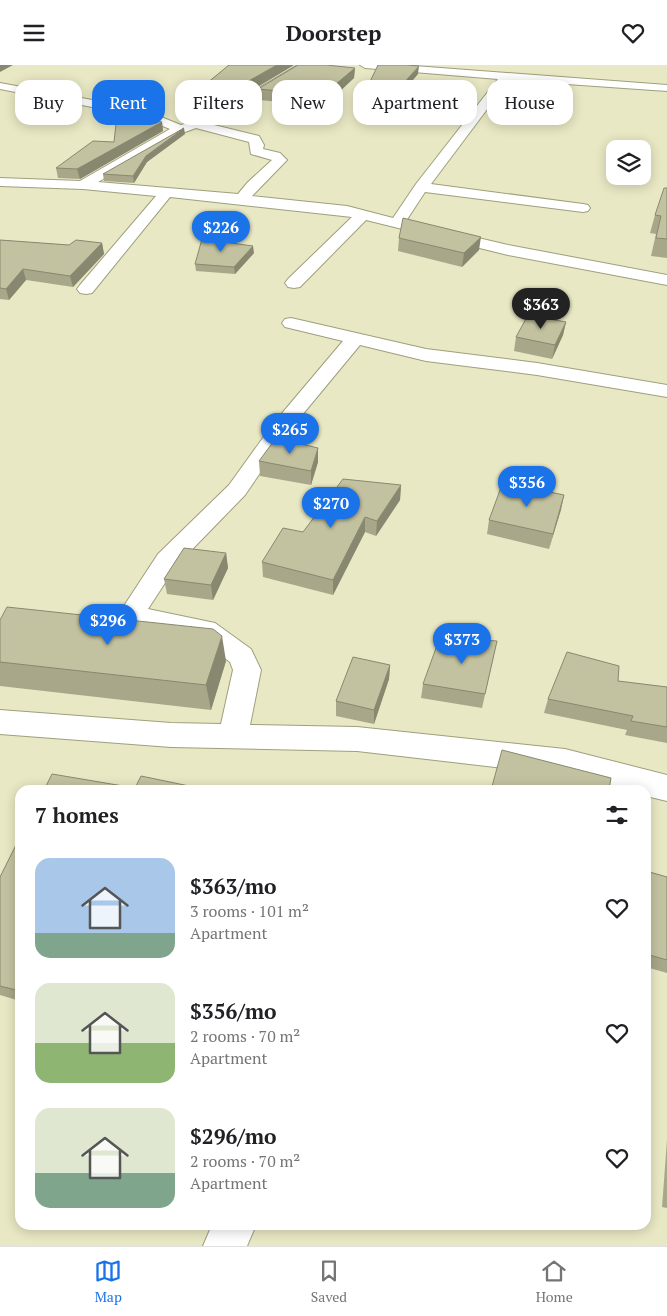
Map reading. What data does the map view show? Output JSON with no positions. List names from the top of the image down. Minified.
{"page":{"header":"Doorstep","chip":["Buy","Rent","Filters","New","Apartment","House"],"price":["$226","$363","$265","$356","$270","$296","$373"],"heading":"7 homes","list":[{"name":"$363/mo","note":"3 rooms · 101 m² · Apartment"},{"name":"$356/mo","note":"2 rooms · 70 m² · Apartment"},{"name":"$296/mo","note":"2 rooms · 70 m² · Apartment"}],"tabs":["Map","Saved","Home"]}}
